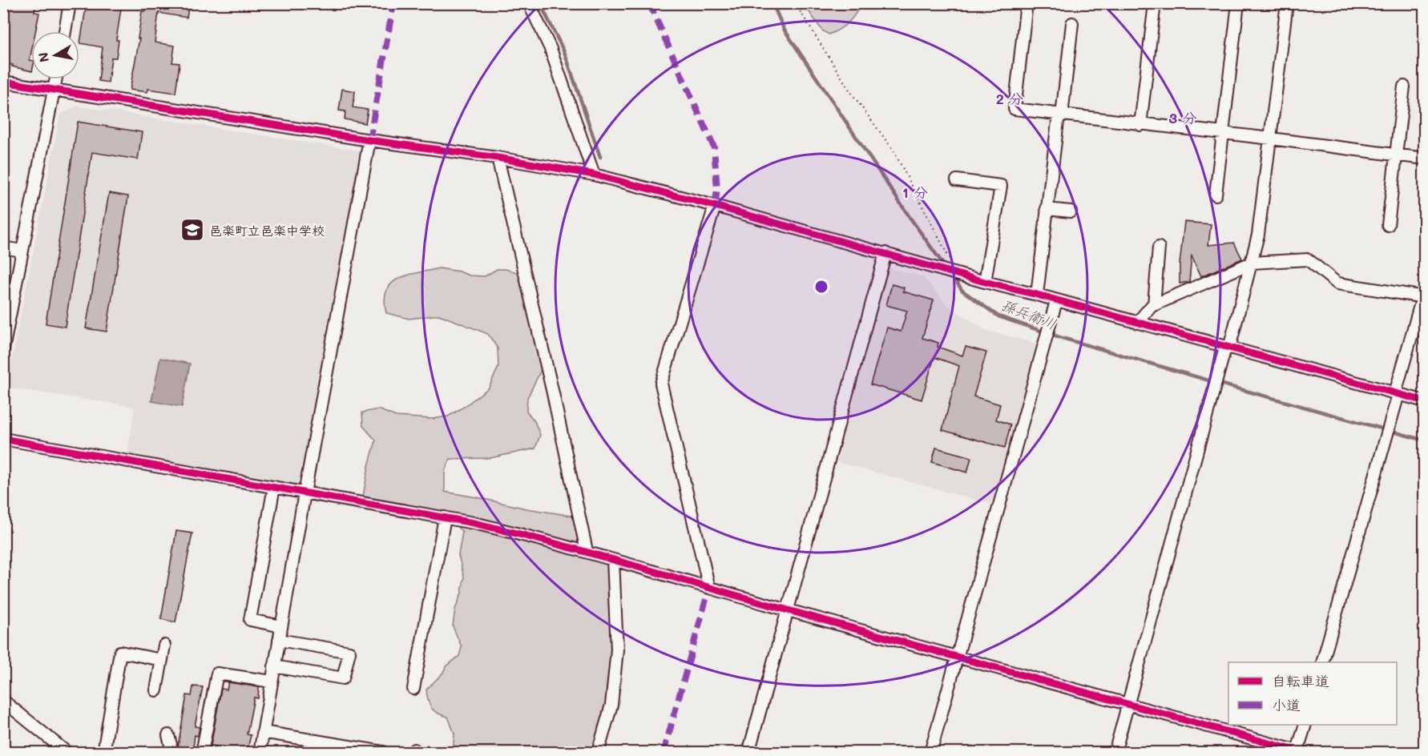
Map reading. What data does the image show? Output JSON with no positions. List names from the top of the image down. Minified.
{"water":["孫兵衛川"],"places":{"school or university":["邑楽町立邑楽中学校"]},"legend":["自転車道","小道"],"north":"left","rings":["2 分","3 分","1 分"]}
